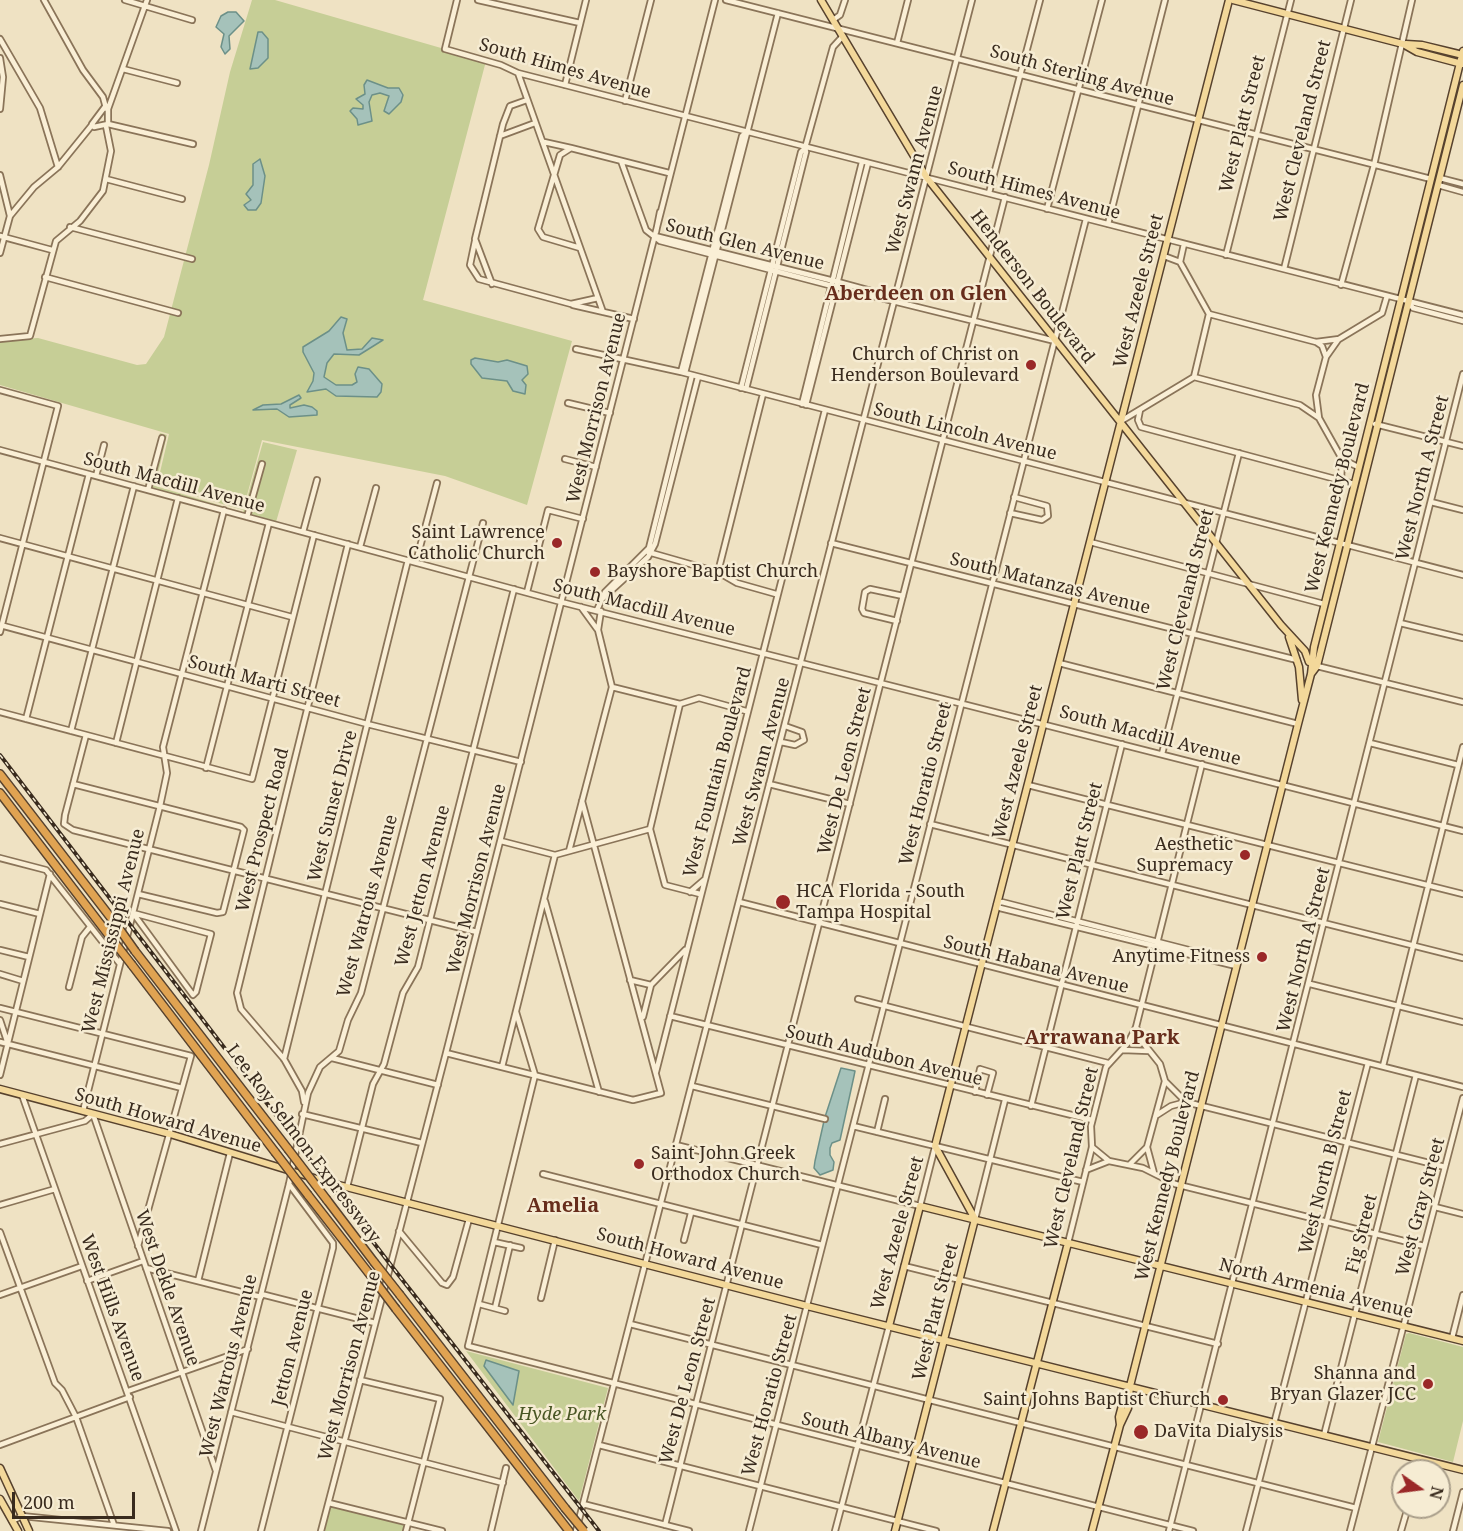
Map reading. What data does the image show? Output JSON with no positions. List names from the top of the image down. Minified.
{"streets":{"highway":["Lee Roy Selmon Expressway"],"main road":["West Platt Street","West Cleveland Street","Henderson Boulevard","West Azeele Street","West Kennedy Boulevard","South Howard Avenue","North Armenia Avenue"],"street":["South Himes Avenue","South Sterling Avenue","West Swann Avenue","South Glen Avenue","West Morrison Avenue","South Lincoln Avenue","West North A Street","South Macdill Avenue","South Matanzas Avenue","South Marti Street","West De Leon Street","West Fountain Boulevard","West Horatio Street","West Sunset Drive","West Prospect Road","West Jetton Avenue","West Watrous Avenue","West Mississippi Avenue","South Habana Avenue","South Audubon Avenue","West North B Street","West Gray Street","Fig Street","West Dekle Avenue","West Hills Avenue","Jetton Avenue","South Albany Avenue"]},"crossings":[["South Himes Avenue","West Platt Street"],["South Himes Avenue","West Cleveland Street"],["South Himes Avenue","West Swann Avenue"],["South Himes Avenue","Henderson Boulevard"],["South Himes Avenue","West Azeele Street"],["South Himes Avenue","West Morrison Avenue"],["South Himes Avenue","West Kennedy Boulevard"],["South Himes Avenue","West De Leon Street"],["South Himes Avenue","West Horatio Street"],["South Sterling Avenue","West Platt Street"],["South Sterling Avenue","West Cleveland Street"],["South Sterling Avenue","West Swann Avenue"],["South Sterling Avenue","Henderson Boulevard"],["South Sterling Avenue","West Azeele Street"],["South Sterling Avenue","West Kennedy Boulevard"],["West Platt Street","South Macdill Avenue"],["West Platt Street","South Habana Avenue"],["West Platt Street","South Audubon Avenue"],["West Platt Street","South Howard Avenue"],["West Platt Street","North Armenia Avenue"],["West Platt Street","South Albany Avenue"],["West Cleveland Street","Henderson Boulevard"],["West Cleveland Street","South Lincoln Avenue"],["West Cleveland Street","South Macdill Avenue"],["West Cleveland Street","South Matanzas Avenue"],["West Cleveland Street","South Habana Avenue"],["West Cleveland Street","South Audubon Avenue"],["West Cleveland Street","South Howard Avenue"],["West Cleveland Street","North Armenia Avenue"],["West Cleveland Street","South Albany Avenue"],["West Swann Avenue","South Glen Avenue"],["West Swann Avenue","Henderson Boulevard"],["West Swann Avenue","South Lincoln Avenue"],["West Swann Avenue","South Macdill Avenue"],["West Swann Avenue","South Matanzas Avenue"],["West Swann Avenue","South Habana Avenue"],["West Swann Avenue","South Audubon Avenue"],["West Swann Avenue","South Howard Avenue"],["West Swann Avenue","South Albany Avenue"],["South Glen Avenue","Henderson Boulevard"],["South Glen Avenue","West Morrison Avenue"],["South Glen Avenue","West De Leon Street"],["South Glen Avenue","West Horatio Street"],["Henderson Boulevard","West Azeele Street"],["Henderson Boulevard","South Lincoln Avenue"],["Henderson Boulevard","West Kennedy Boulevard"],["Henderson Boulevard","South Matanzas Avenue"],["Henderson Boulevard","West De Leon Street"],["Henderson Boulevard","West Horatio Street"],["West Azeele Street","South Lincoln Avenue"],["West Azeele Street","South Macdill Avenue"],["West Azeele Street","South Matanzas Avenue"],["West Azeele Street","South Habana Avenue"],["West Azeele Street","South Audubon Avenue"],["West Azeele Street","South Howard Avenue"],["West Azeele Street","North Armenia Avenue"],["West Azeele Street","South Albany Avenue"],["West Morrison Avenue","South Lincoln Avenue"],["West Morrison Avenue","South Macdill Avenue"],["West Morrison Avenue","South Marti Street"],["West Morrison Avenue","South Howard Avenue"],["South Lincoln Avenue","West North A Street"],["South Lincoln Avenue","West Kennedy Boulevard"],["South Lincoln Avenue","West De Leon Street"],["South Lincoln Avenue","West Fountain Boulevard"],["South Lincoln Avenue","West Horatio Street"],["West North A Street","South Macdill Avenue"],["West North A Street","South Habana Avenue"],["West North A Street","South Howard Avenue"],["West North A Street","North Armenia Avenue"],["West North A Street","South Albany Avenue"],["South Macdill Avenue","West Kennedy Boulevard"],["South Macdill Avenue","West De Leon Street"],["South Macdill Avenue","West Fountain Boulevard"],["South Macdill Avenue","West Horatio Street"],["South Macdill Avenue","West Sunset Drive"],["South Macdill Avenue","West Prospect Road"],["South Macdill Avenue","West Jetton Avenue"],["South Macdill Avenue","West Watrous Avenue"],["South Macdill Avenue","West Mississippi Avenue"],["West Kennedy Boulevard","South Habana Avenue"],["West Kennedy Boulevard","South Howard Avenue"],["West Kennedy Boulevard","North Armenia Avenue"],["West Kennedy Boulevard","South Albany Avenue"],["South Matanzas Avenue","West De Leon Street"],["South Matanzas Avenue","West Horatio Street"],["South Marti Street","West Sunset Drive"],["South Marti Street","West Prospect Road"],["South Marti Street","West Jetton Avenue"],["South Marti Street","West Watrous Avenue"],["South Marti Street","West Mississippi Avenue"],["West De Leon Street","South Habana Avenue"],["West De Leon Street","South Audubon Avenue"],["West De Leon Street","South Howard Avenue"],["West De Leon Street","South Albany Avenue"],["West Fountain Boulevard","South Audubon Avenue"],["West Horatio Street","South Habana Avenue"],["West Horatio Street","South Audubon Avenue"],["West Horatio Street","South Howard Avenue"],["West Horatio Street","South Albany Avenue"],["West Sunset Drive","West Prospect Road"],["West Prospect Road","West Watrous Avenue"],["West Jetton Avenue","South Howard Avenue"],["West Watrous Avenue","South Howard Avenue"],["West Watrous Avenue","West Dekle Avenue"],["West Watrous Avenue","Jetton Avenue"],["West Mississippi Avenue","South Howard Avenue"],["South Habana Avenue","West North B Street"],["South Habana Avenue","Fig Street"],["South Howard Avenue","West North B Street"],["South Howard Avenue","West Gray Street"],["South Howard Avenue","Fig Street"],["South Howard Avenue","West Dekle Avenue"],["South Howard Avenue","West Hills Avenue"],["West North B Street","North Armenia Avenue"],["West Gray Street","North Armenia Avenue"],["Fig Street","North Armenia Avenue"]],"districts":["Aberdeen on Glen","Arrawana Park","Amelia"],"parks":["Hyde Park"],"places":["Church of Christ on Henderson Boulevard","Saint Lawrence Catholic Church","Bayshore Baptist Church","Aesthetic Supremacy","HCA Florida - South Tampa Hospital","Anytime Fitness","Saint John Greek Orthodox Church","Shanna and Bryan Glazer JCC","Saint Johns Baptist Church","DaVita Dialysis"],"scale_bar":"200 m","north":"right"}
